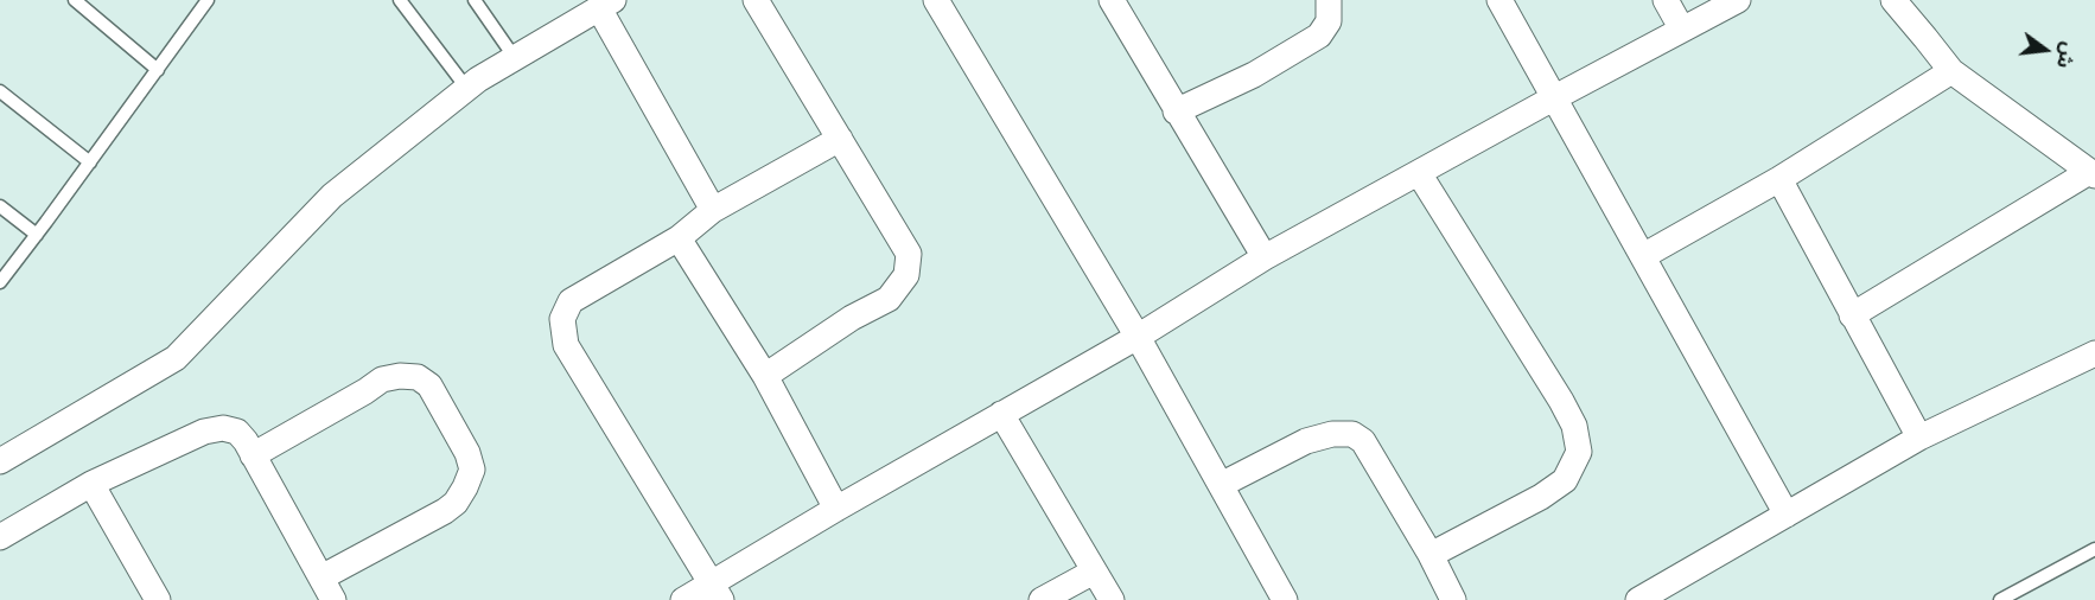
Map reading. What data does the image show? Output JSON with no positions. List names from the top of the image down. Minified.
{"north":"right"}
